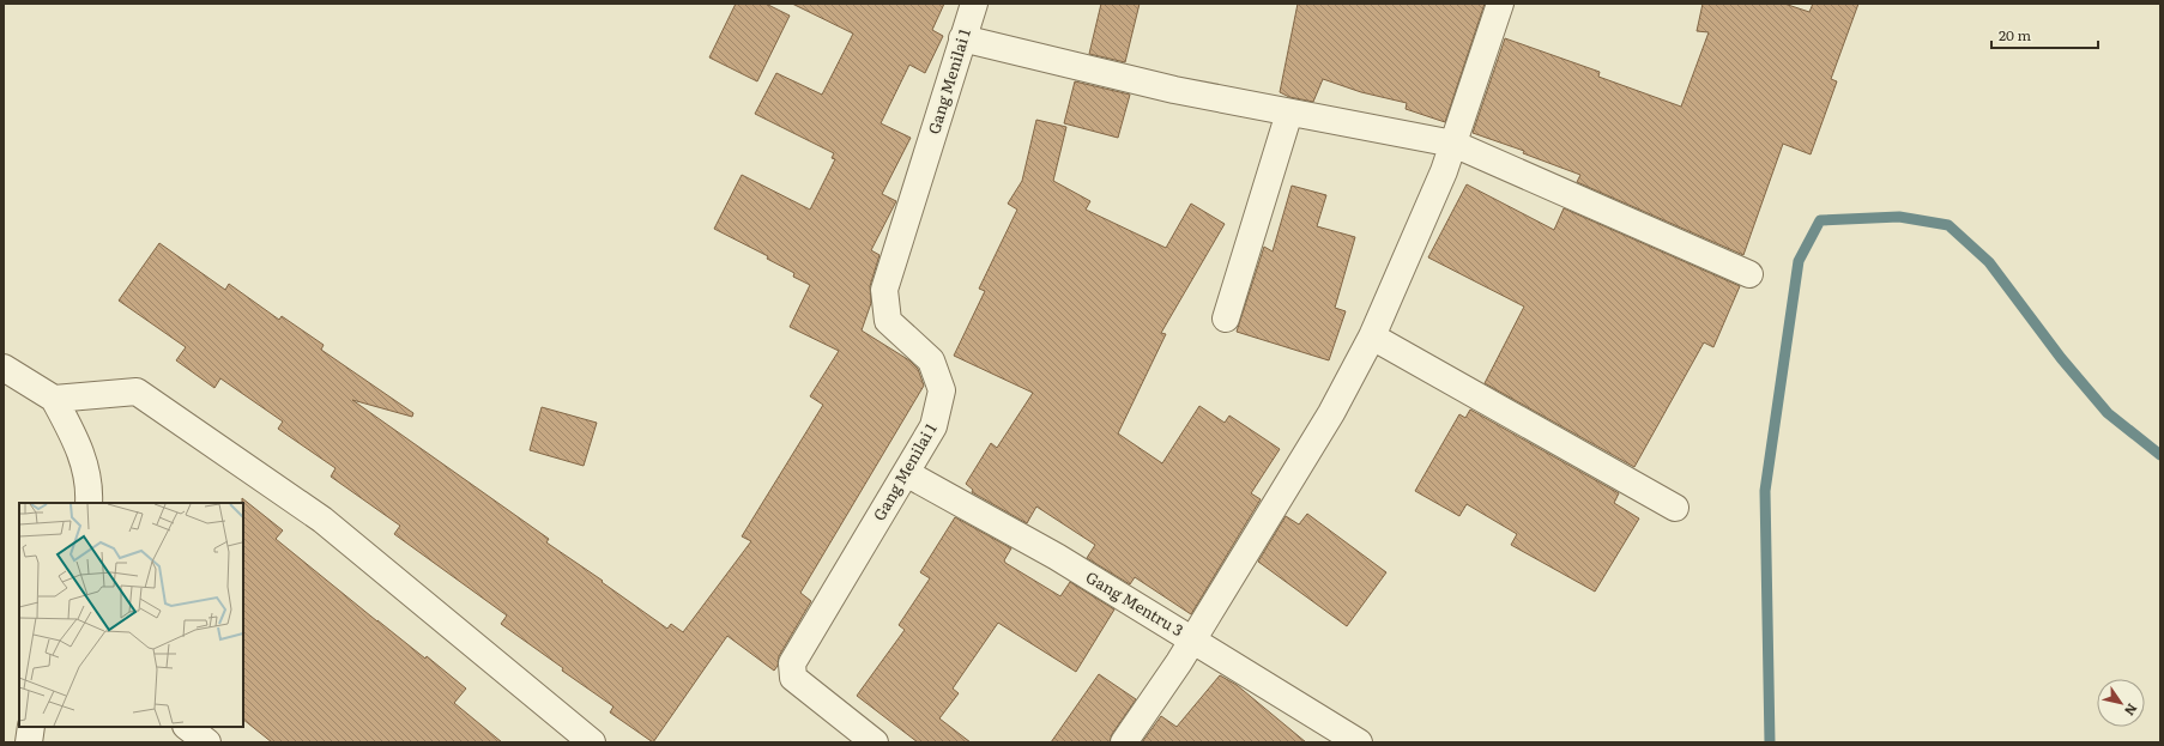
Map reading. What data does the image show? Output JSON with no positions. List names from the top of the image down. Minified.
{"streets":{"street":["Gang Menilai 1","Gang Mentru 3"]},"crossings":[["Gang Menilai 1","Gang Mentru 3"]],"scale_bar":"20 m","north":"bottom right"}
